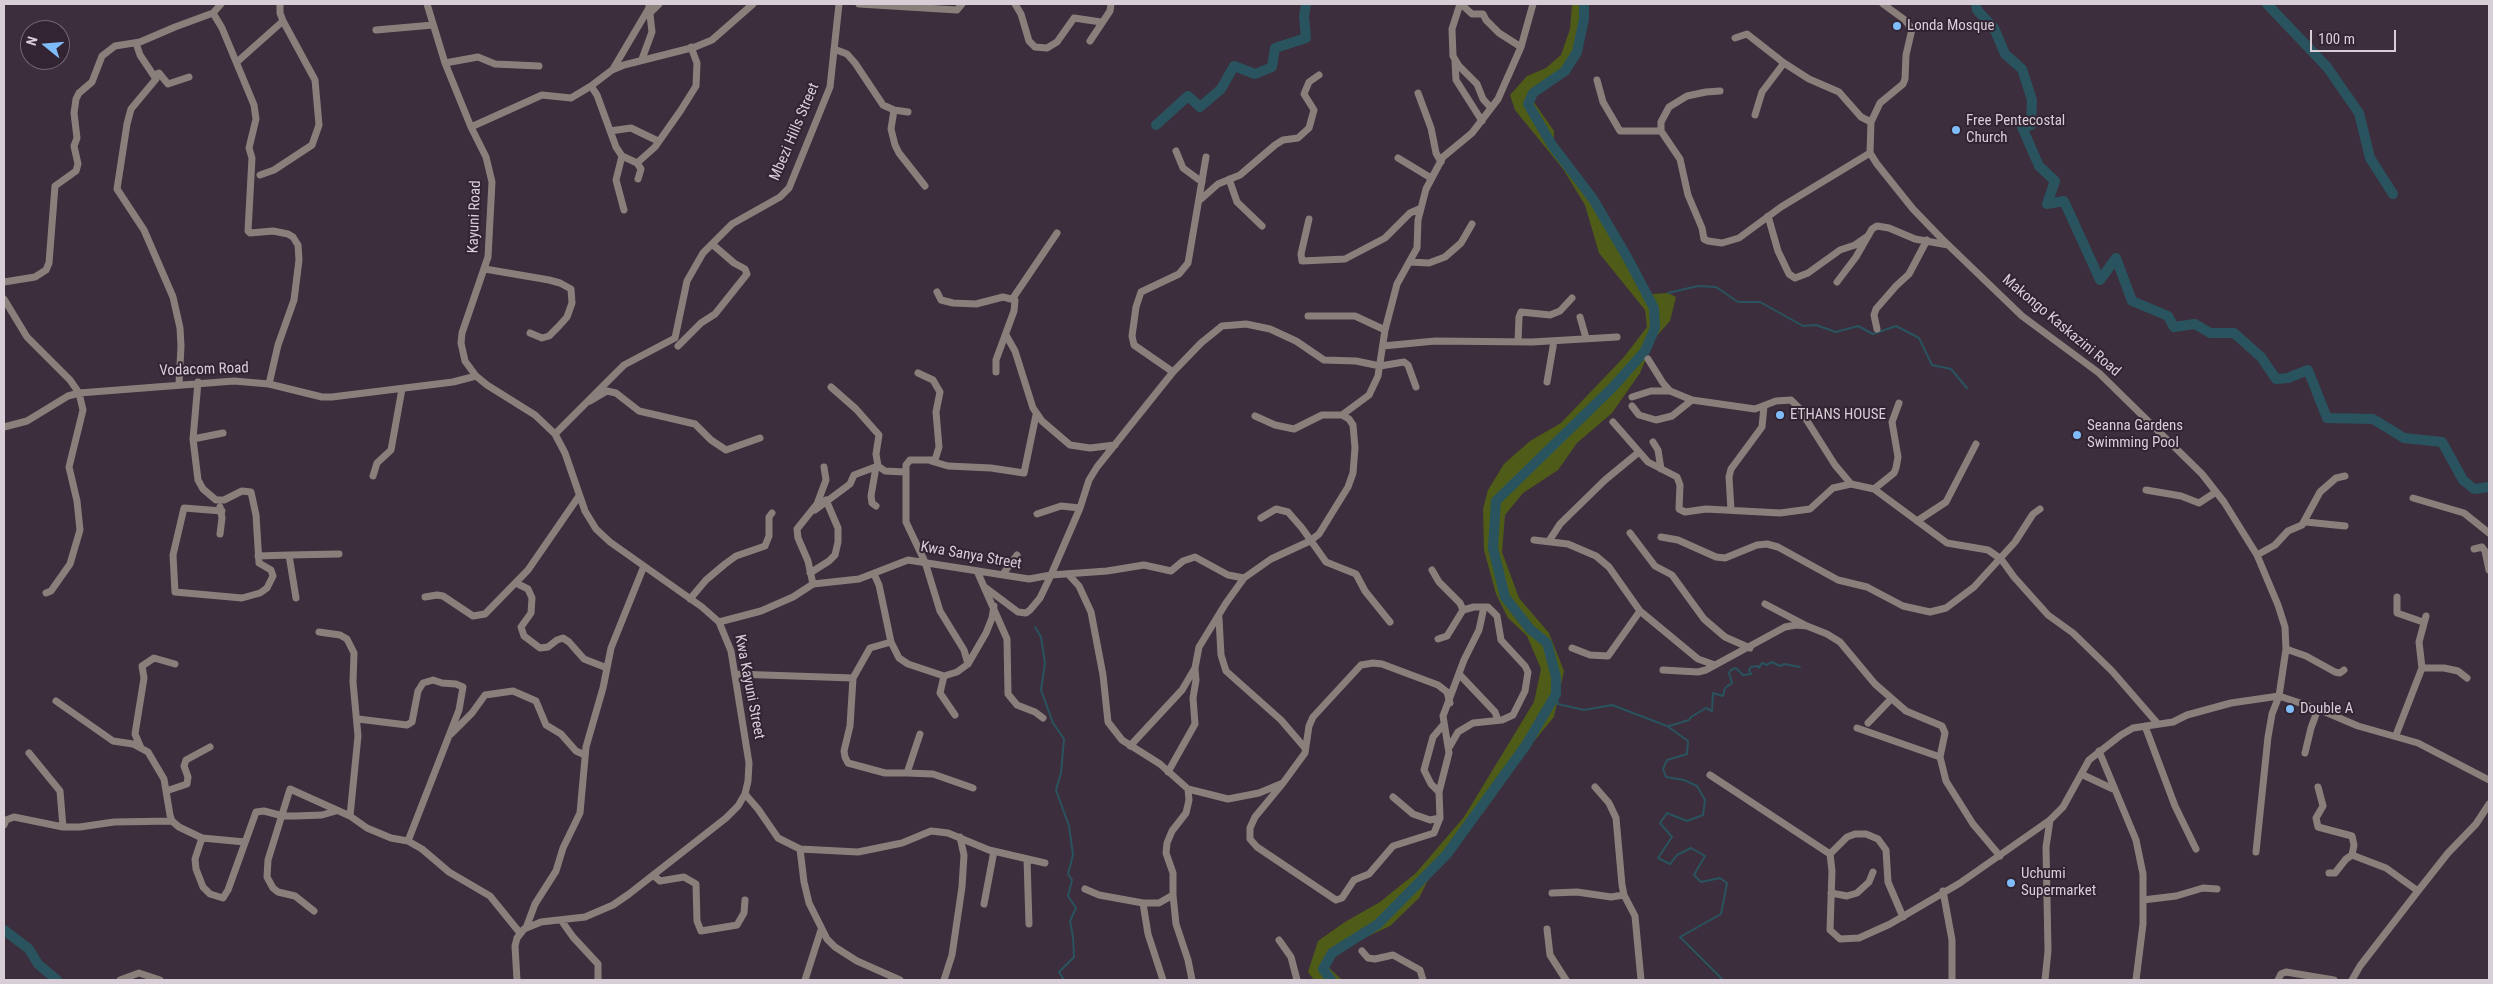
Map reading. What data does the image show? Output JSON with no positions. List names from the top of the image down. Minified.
{"streets":{"street":["Mbezi Hills Street","Kayuni Road","Makongo Kaskazini Road","Vodacom Road","Kwa Sanya Street","Kwa Kayuni Street"]},"crossings":[["Mbezi Hills Street","Kwa Kayuni Street"],["Kayuni Road","Vodacom Road"],["Kayuni Road","Kwa Kayuni Street"],["Vodacom Road","Kwa Kayuni Street"],["Kwa Sanya Street","Kwa Kayuni Street"]],"places":["Londa Mosque","Free Pentecostal Church","ETHANS HOUSE","Seanna Gardens Swimming Pool","Double A","Uchumi Supermarket"],"scale_bar":"100 m","north":"left"}
